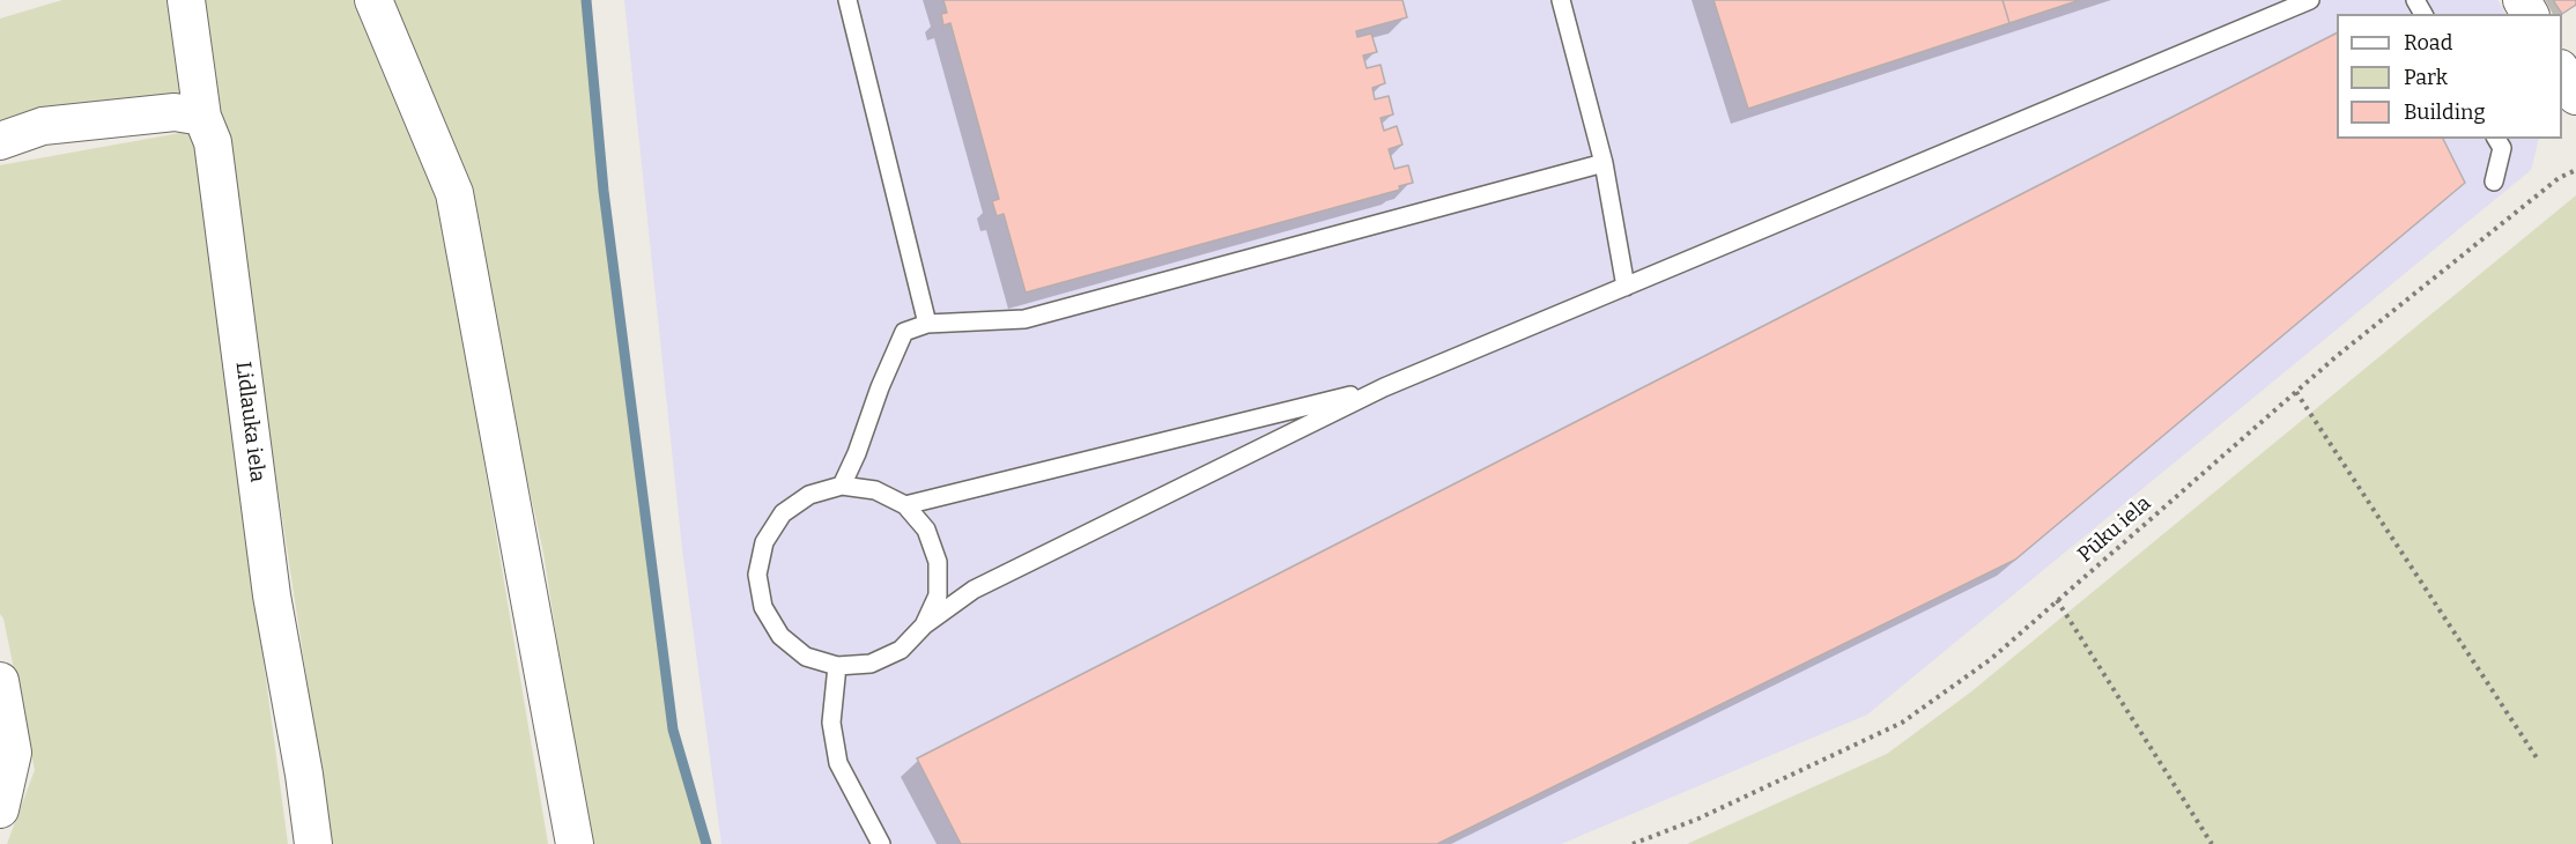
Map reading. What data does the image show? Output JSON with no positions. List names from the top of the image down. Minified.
{"streets":{"street":["Lidlauka iela"],"path":["Pūku iela"]},"legend":["Road","Park","Building"]}
